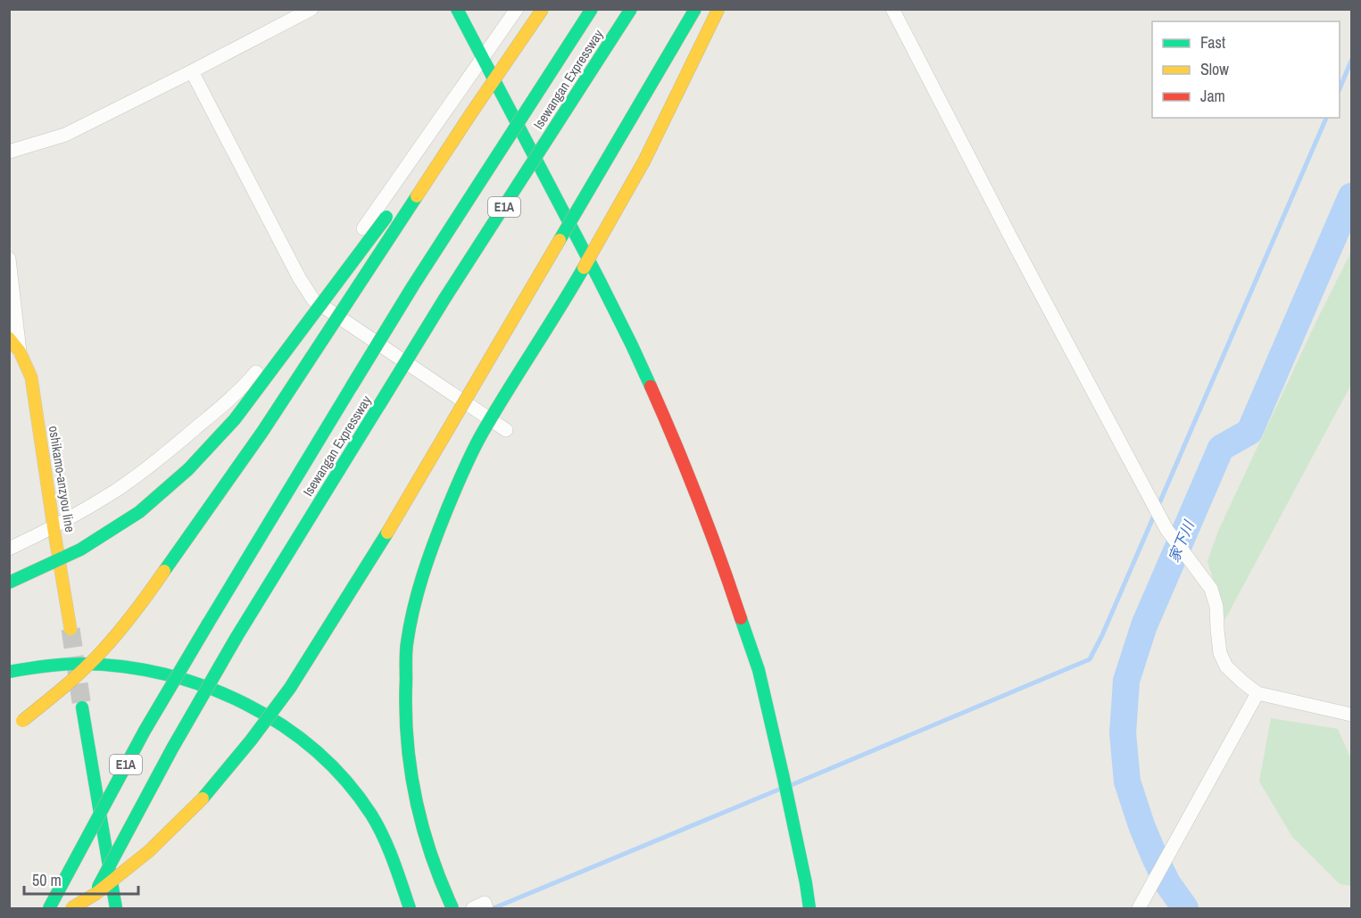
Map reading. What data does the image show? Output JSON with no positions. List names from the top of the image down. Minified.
{"streets":{"main road":["Isewangan Expressway","E1A","oshikamo-anzyou line"]},"water":["家下川"],"legend":["Fast","Slow","Jam"],"scale_bar":"50 m"}
